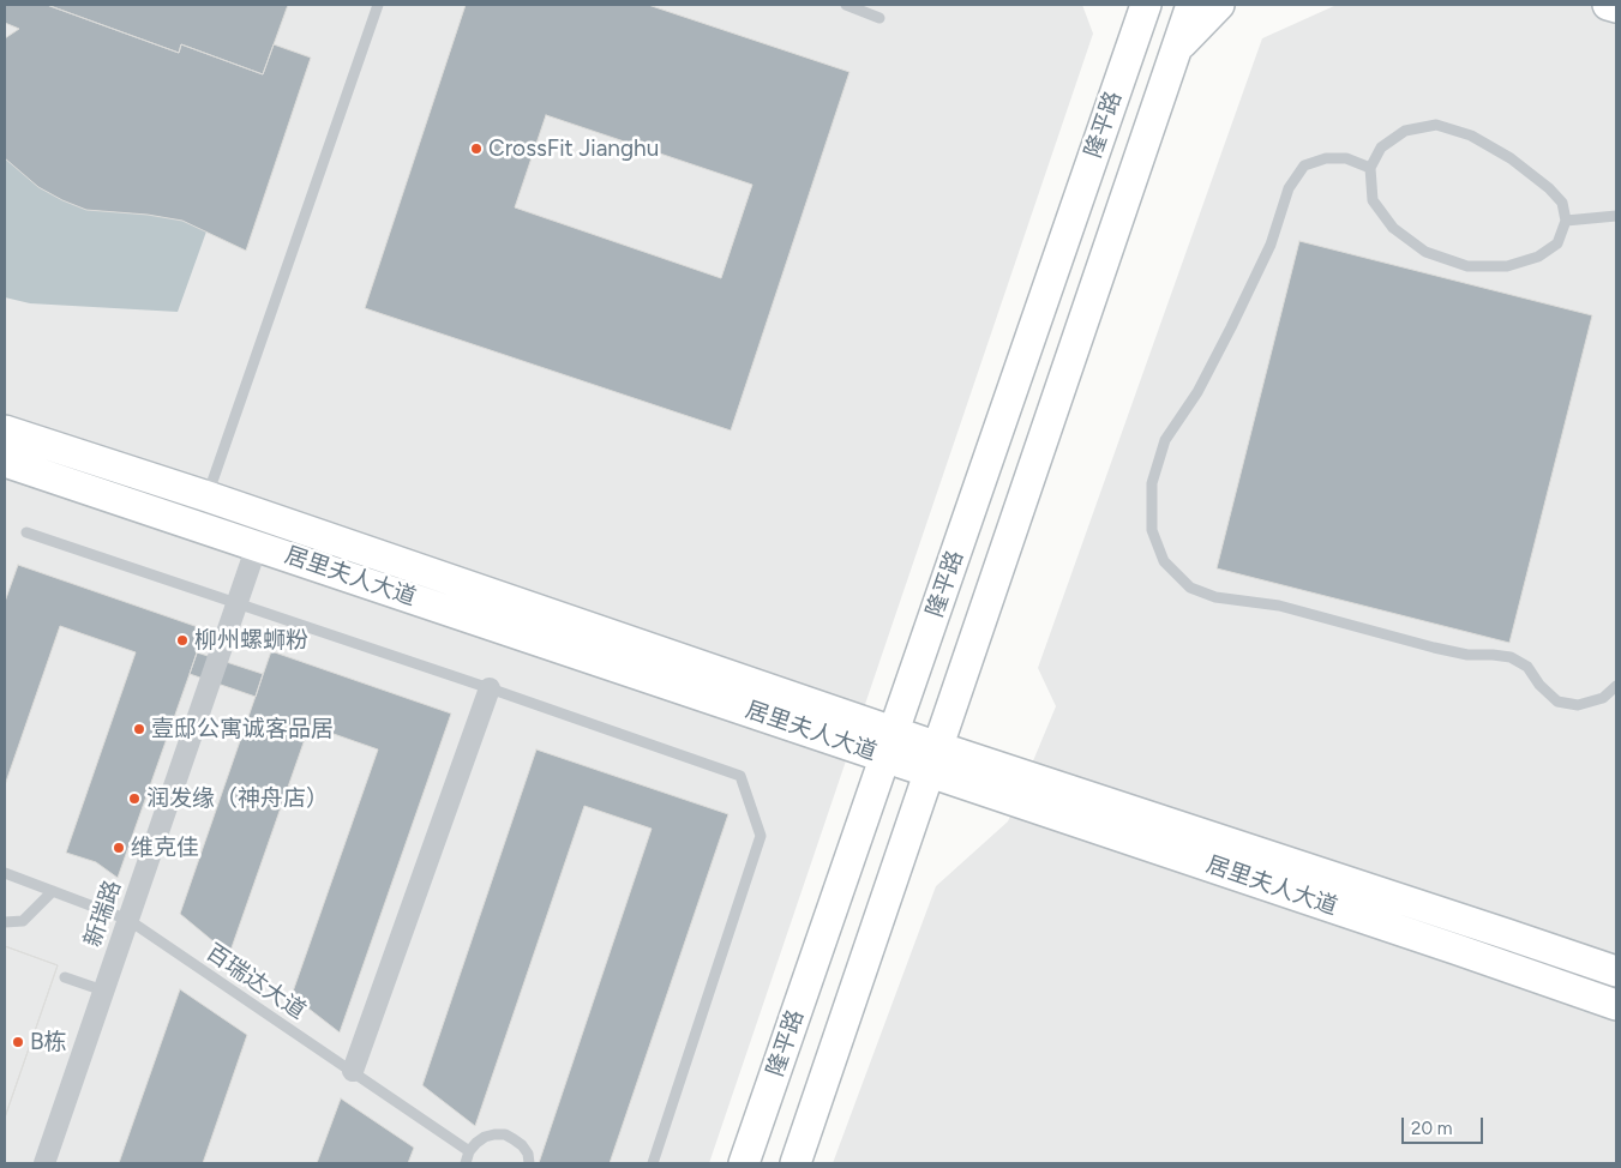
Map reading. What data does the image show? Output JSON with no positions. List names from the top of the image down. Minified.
{"streets":{"street":["隆平路","居里夫人大道","新瑞路"],"lane":["百瑞达大道"]},"crossings":[["隆平路","居里夫人大道"],["居里夫人大道","新瑞路"],["新瑞路","百瑞达大道"]],"places":["CrossFit Jianghu","柳州螺蛳粉","壹邸公寓诚客品居","润发缘（神舟店）","维克佳","B栋"],"scale_bar":"20 m"}
